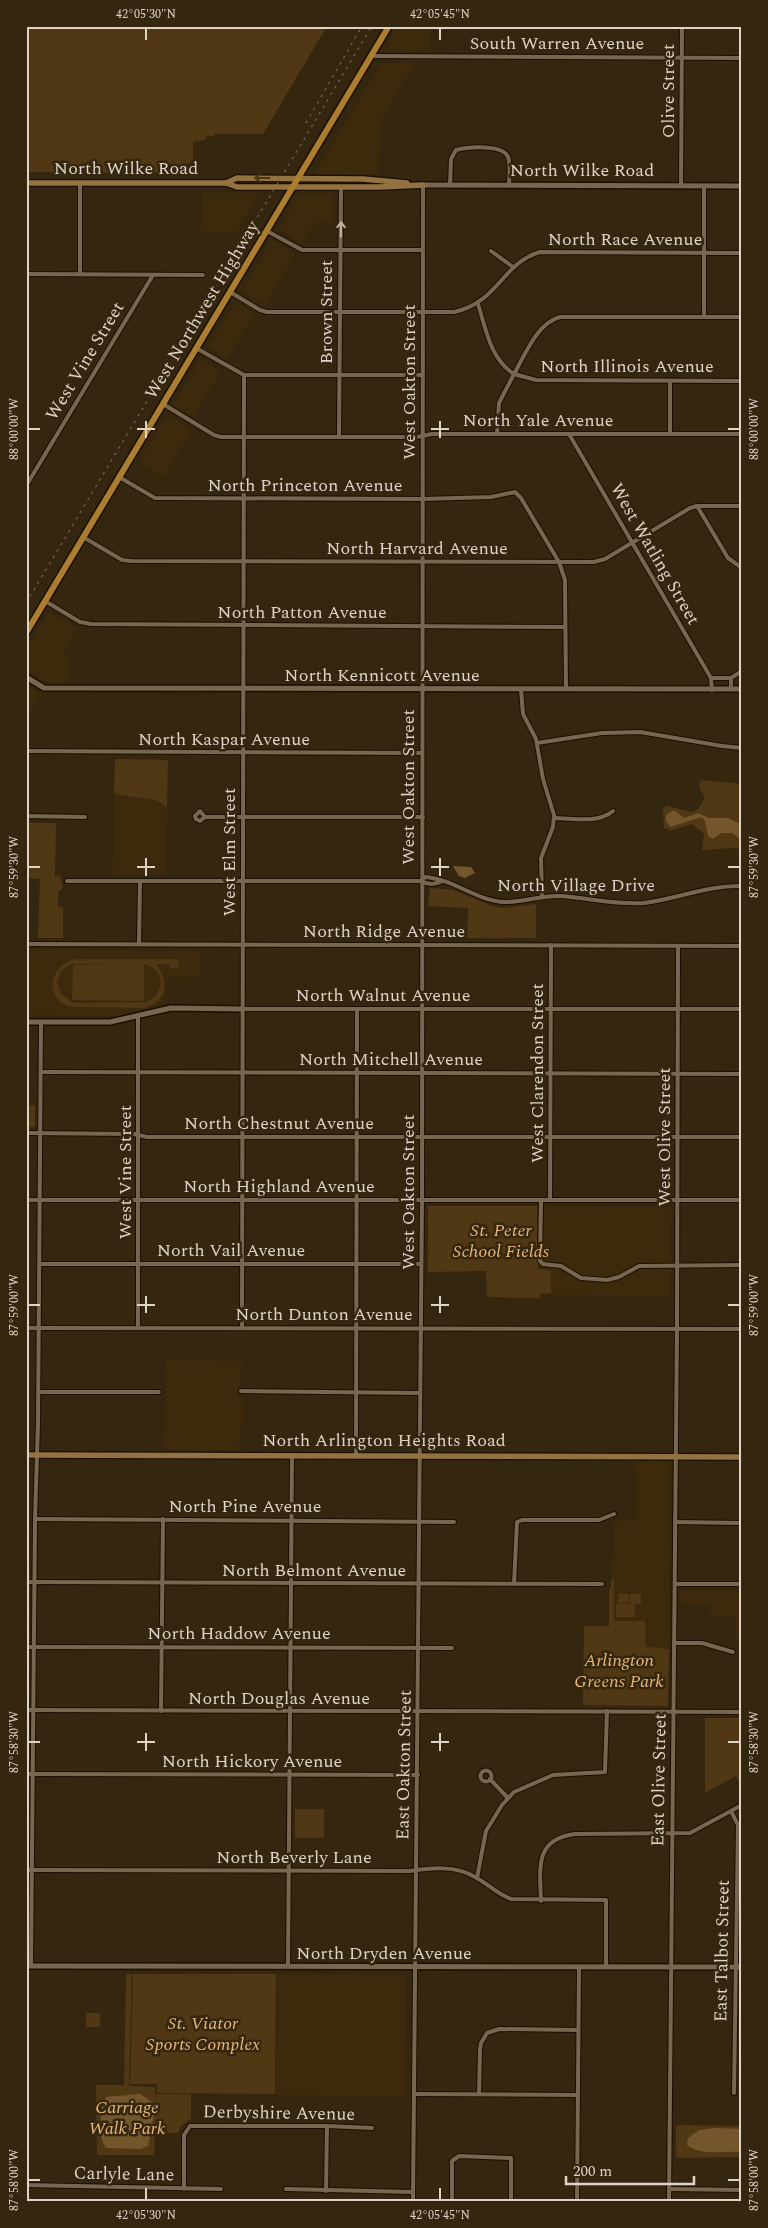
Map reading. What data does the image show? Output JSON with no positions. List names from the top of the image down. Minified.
{"streets":{"main road":["North Wilke Road","West Northwest Highway","North Arlington Heights Road"],"street":["South Warren Avenue","Olive Street","North Race Avenue","Brown Street","West Vine Street","North Illinois Avenue","West Oakton Street","North Yale Avenue","North Princeton Avenue","North Harvard Avenue","West Watling Street","North Patton Avenue","North Kennicott Avenue","North Kaspar Avenue","West Elm Street","North Village Drive","North Ridge Avenue","North Walnut Avenue","North Mitchell Avenue","West Clarendon Street","North Chestnut Avenue","West Olive Street","North Highland Avenue","North Vail Avenue","North Dunton Avenue","North Pine Avenue","North Belmont Avenue","North Haddow Avenue","North Douglas Avenue","North Hickory Avenue","East Oakton Street","East Olive Street","North Beverly Lane","East Talbot Street","North Dryden Avenue","Derbyshire Avenue","Carlyle Lane"]},"crossings":[["South Warren Avenue","Olive Street"],["South Warren Avenue","West Northwest Highway"],["Olive Street","North Wilke Road"],["North Wilke Road","West Northwest Highway"],["North Wilke Road","Brown Street"],["North Wilke Road","West Oakton Street"],["West Northwest Highway","North Yale Avenue"],["West Northwest Highway","North Princeton Avenue"],["West Northwest Highway","North Harvard Avenue"],["West Northwest Highway","North Patton Avenue"],["Brown Street","North Yale Avenue"],["West Vine Street","North Walnut Avenue"],["West Vine Street","North Mitchell Avenue"],["West Vine Street","North Chestnut Avenue"],["West Vine Street","North Highland Avenue"],["West Vine Street","North Vail Avenue"],["West Vine Street","North Dunton Avenue"],["West Oakton Street","North Yale Avenue"],["West Oakton Street","North Princeton Avenue"],["West Oakton Street","North Harvard Avenue"],["West Oakton Street","North Patton Avenue"],["West Oakton Street","North Kennicott Avenue"],["West Oakton Street","North Kaspar Avenue"],["West Oakton Street","North Village Drive"],["West Oakton Street","North Ridge Avenue"],["West Oakton Street","North Walnut Avenue"],["West Oakton Street","North Mitchell Avenue"],["West Oakton Street","North Chestnut Avenue"],["West Oakton Street","North Highland Avenue"],["West Oakton Street","North Vail Avenue"],["West Oakton Street","North Dunton Avenue"],["West Oakton Street","East Oakton Street"],["North Yale Avenue","West Watling Street"],["North Yale Avenue","West Elm Street"],["North Princeton Avenue","North Harvard Avenue"],["North Princeton Avenue","West Elm Street"],["North Harvard Avenue","West Watling Street"],["North Harvard Avenue","West Elm Street"],["West Watling Street","North Kennicott Avenue"],["North Patton Avenue","West Elm Street"],["North Kennicott Avenue","West Elm Street"],["North Kaspar Avenue","West Elm Street"],["West Elm Street","North Village Drive"],["West Elm Street","North Ridge Avenue"],["West Elm Street","North Walnut Avenue"],["West Elm Street","North Mitchell Avenue"],["West Elm Street","North Chestnut Avenue"],["West Elm Street","North Highland Avenue"],["West Elm Street","North Vail Avenue"],["West Elm Street","North Dunton Avenue"],["North Ridge Avenue","West Clarendon Street"],["North Ridge Avenue","West Olive Street"],["North Walnut Avenue","West Clarendon Street"],["North Walnut Avenue","West Olive Street"],["North Mitchell Avenue","West Clarendon Street"],["North Mitchell Avenue","West Olive Street"],["West Clarendon Street","North Chestnut Avenue"],["West Clarendon Street","North Highland Avenue"],["North Chestnut Avenue","West Olive Street"],["West Olive Street","North Highland Avenue"],["West Olive Street","North Dunton Avenue"],["West Olive Street","East Olive Street"],["North Dunton Avenue","East Oakton Street"],["North Dunton Avenue","East Olive Street"],["North Arlington Heights Road","East Oakton Street"],["North Arlington Heights Road","East Olive Street"],["North Pine Avenue","East Oakton Street"],["North Belmont Avenue","East Oakton Street"],["North Haddow Avenue","East Oakton Street"],["North Douglas Avenue","East Oakton Street"],["North Douglas Avenue","East Olive Street"],["North Hickory Avenue","East Oakton Street"],["East Oakton Street","North Beverly Lane"],["East Oakton Street","North Dryden Avenue"],["East Olive Street","North Dryden Avenue"],["North Beverly Lane","North Dryden Avenue"],["East Talbot Street","North Dryden Avenue"],["Derbyshire Avenue","Carlyle Lane"]],"parks":["St. Peter School Fields","Arlington Greens Park","St. Viator Sports Complex","Carriage Walk Park"],"scale_bar":"200 m","coordinates":["42°05'30\"N","42°05'45\"N","88°00'00\"W","87°59'30\"W","87°59'00\"W","87°58'30\"W","87°58'00\"W"]}
